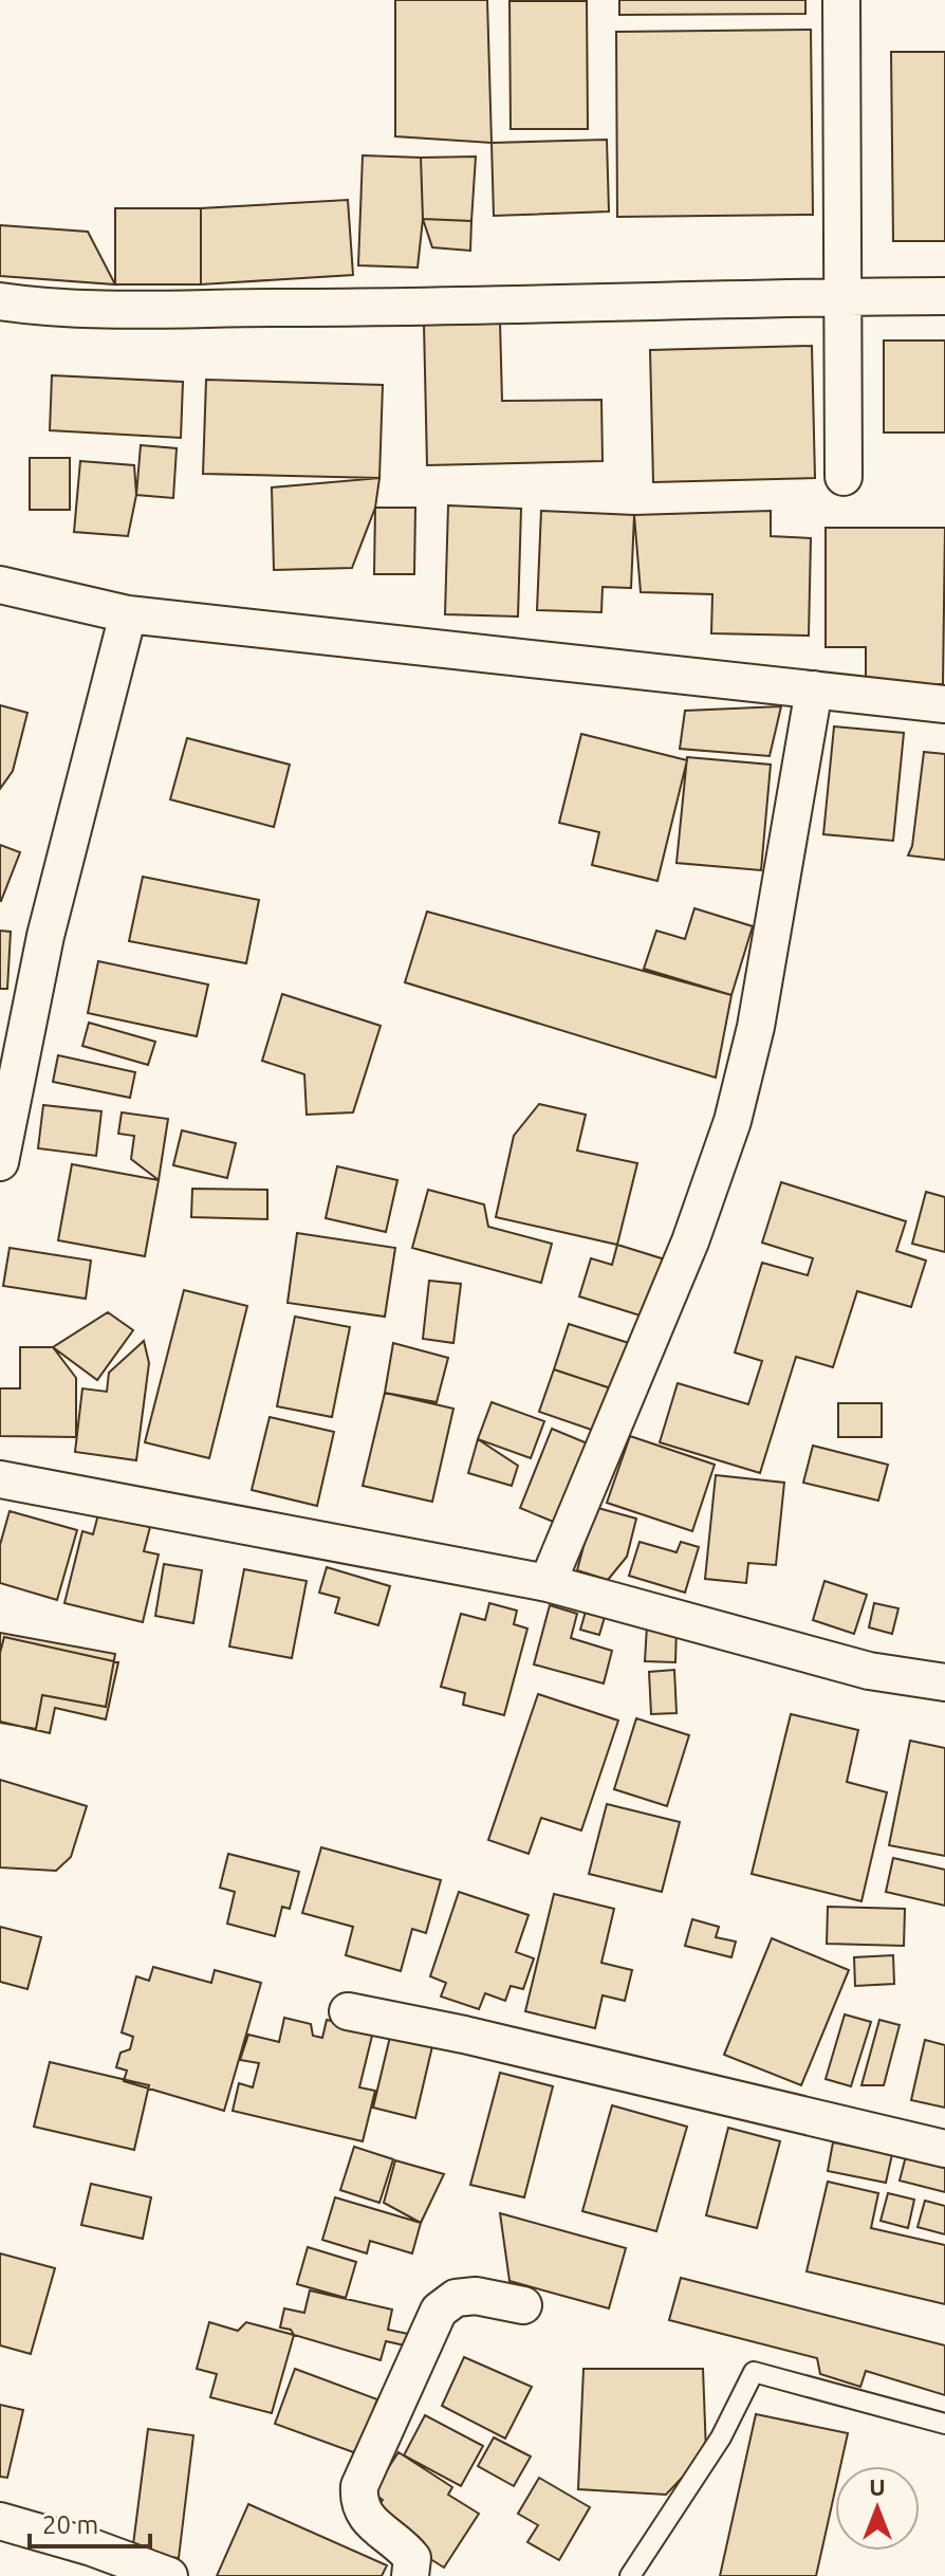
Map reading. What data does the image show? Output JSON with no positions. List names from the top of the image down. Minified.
{"scale_bar":"20 m","north":"top"}
